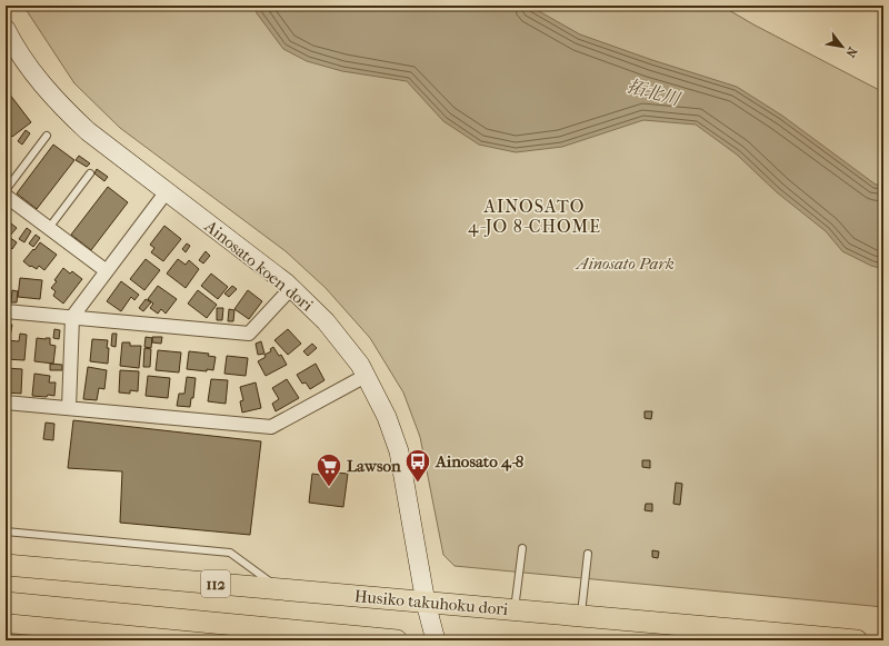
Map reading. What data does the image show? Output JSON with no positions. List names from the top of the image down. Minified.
{"streets":{"main road":["112","Husiko takuhoku dori"],"street":["Ainosato koen dori"]},"crossings":[["Ainosato koen dori","Husiko takuhoku dori"]],"districts":["AINOSATO 4-JO 8-CHOME"],"water":["拓北川"],"parks":["Ainosato Park"],"places":{"bus stop":["Ainosato 4-8"],"supermarket":["Lawson"]},"north":"bottom right"}
